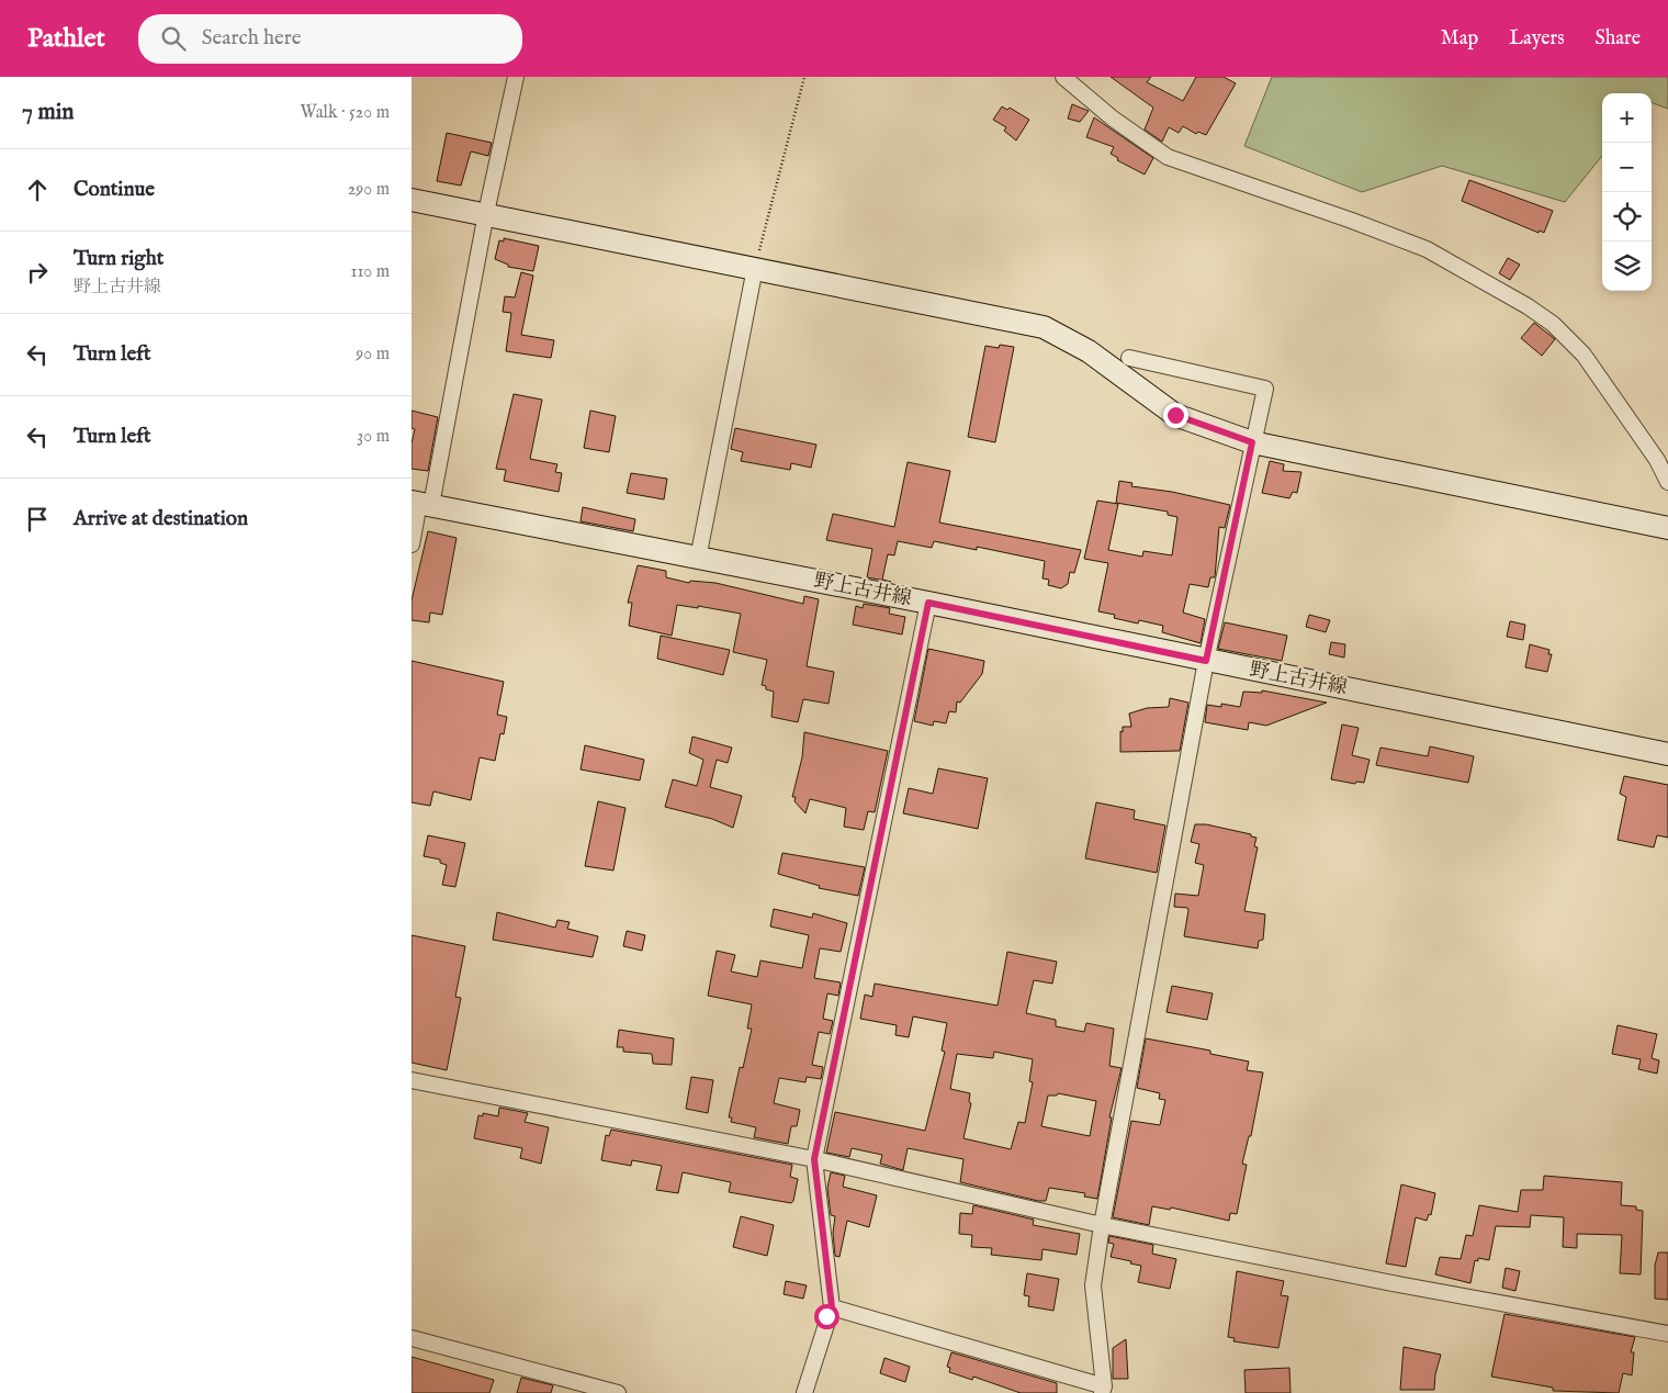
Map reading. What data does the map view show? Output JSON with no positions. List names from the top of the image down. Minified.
{"streets":{"street":["野上古井線"]},"page":{"header":"Pathlet","search":"Search here","nav":["Map","Layers","Share"],"heading":["7 min","Walk · 520 m"],"map_buttons":["+","−"],"list":[["Continue","290 m"],["Turn right","野上古井線","110 m"],["Turn left","90 m"],["Turn left","30 m"],"Arrive at destination"]}}
